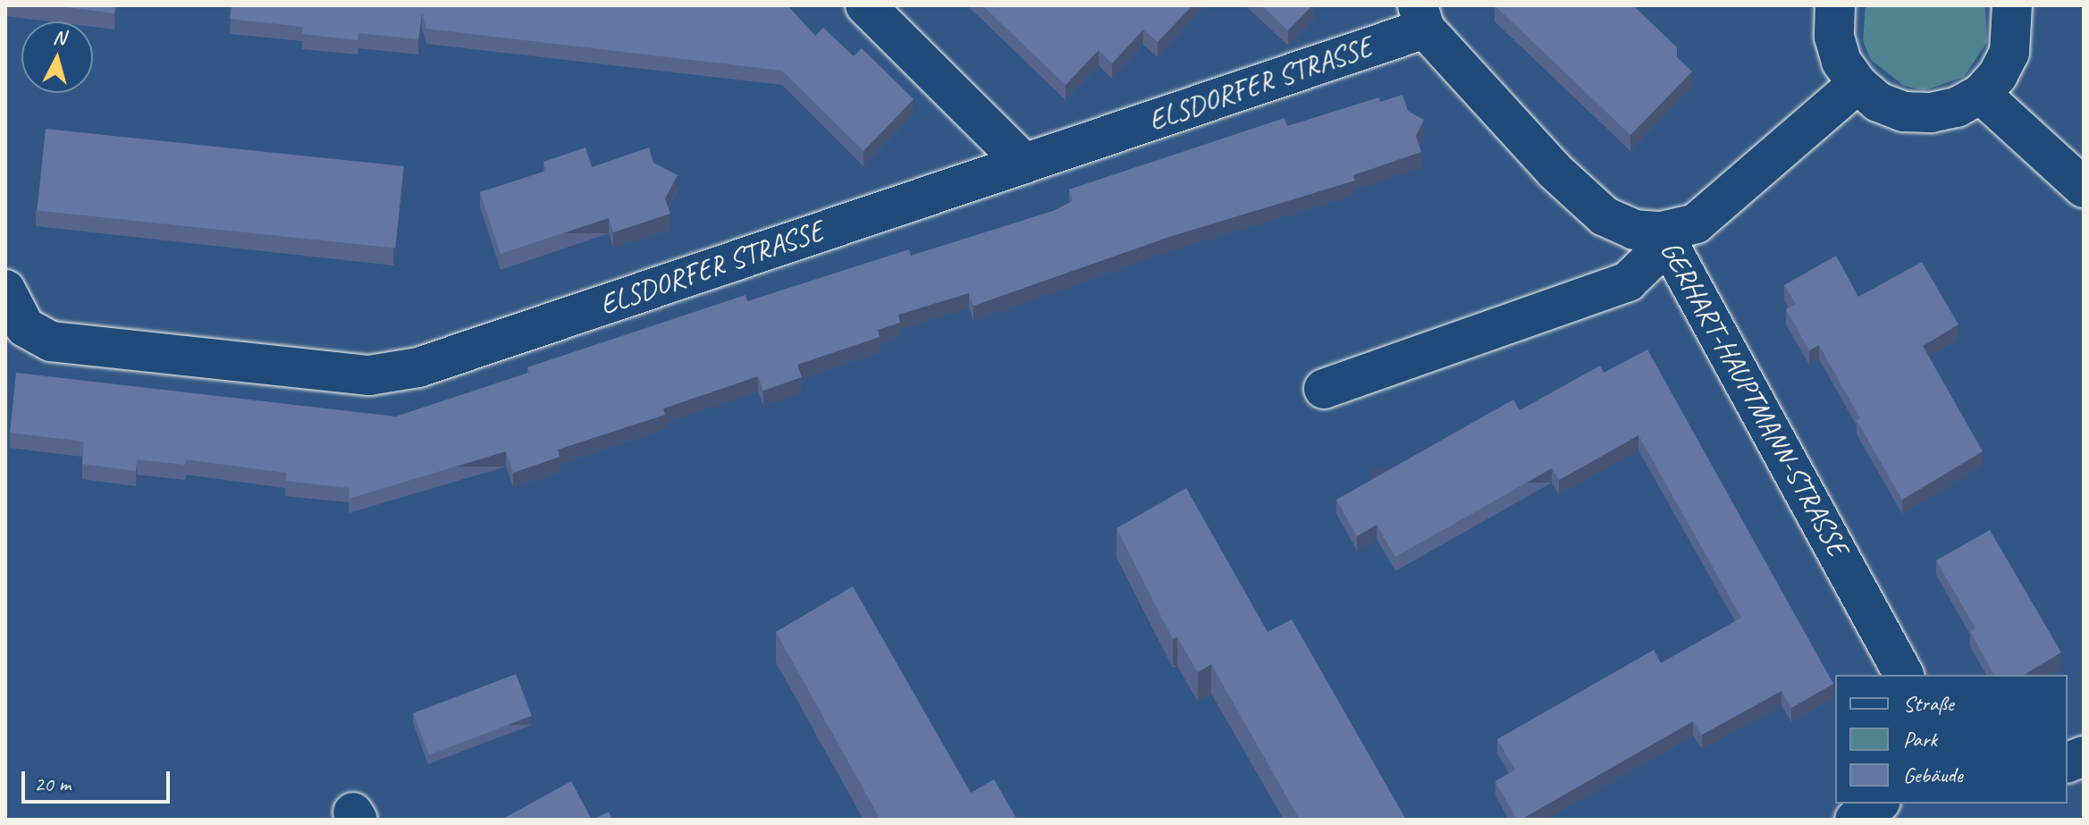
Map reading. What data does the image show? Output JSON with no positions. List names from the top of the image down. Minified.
{"streets":{"street":["ELSDORFER STRASSE","GERHART-HAUPTMANN-STRASSE"]},"crossings":[["ELSDORFER STRASSE","GERHART-HAUPTMANN-STRASSE"]],"legend":["Straße","Park","Gebäude"],"scale_bar":"20 m","north":"top"}
